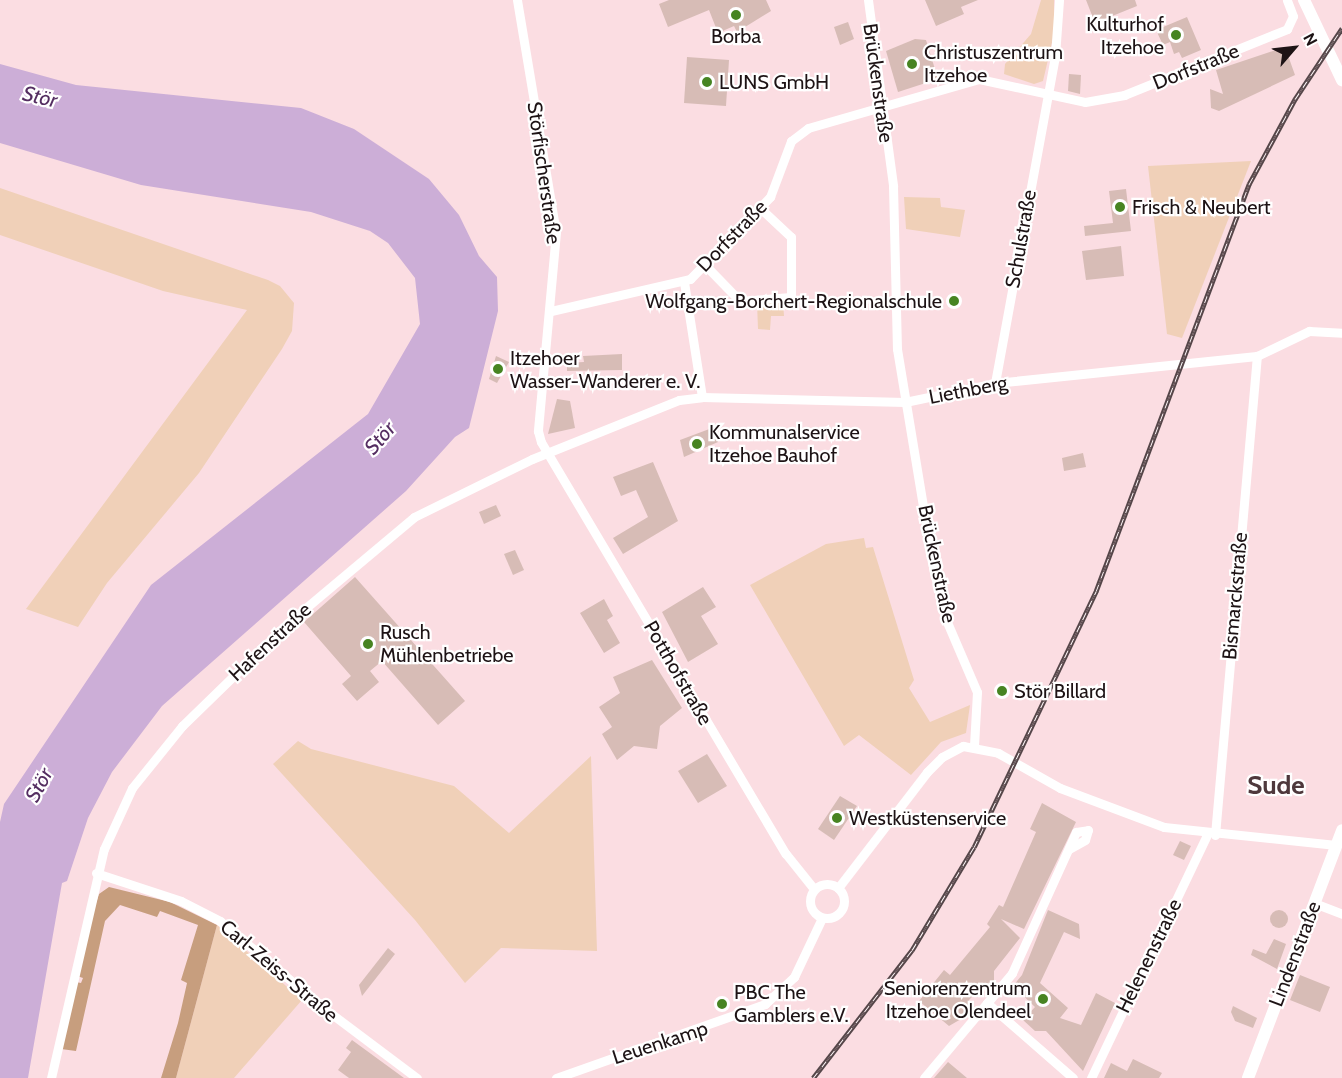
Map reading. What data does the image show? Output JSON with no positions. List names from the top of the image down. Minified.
{"streets":{"main road":["Lindenstraße"],"street":["Dorfstraße","Brückenstraße","Störfischerstraße","Schulstraße","Liethberg","Bismarckstraße","Hafenstraße","Potthofstraße","Helenenstraße","Carl-Zeiss-Straße","Leuenkamp"]},"crossings":[["Dorfstraße","Brückenstraße"],["Dorfstraße","Störfischerstraße"],["Dorfstraße","Schulstraße"],["Brückenstraße","Liethberg"],["Störfischerstraße","Hafenstraße"],["Störfischerstraße","Potthofstraße"],["Schulstraße","Liethberg"],["Liethberg","Bismarckstraße"],["Liethberg","Hafenstraße"],["Bismarckstraße","Helenenstraße"],["Hafenstraße","Potthofstraße"],["Hafenstraße","Carl-Zeiss-Straße"],["Potthofstraße","Leuenkamp"]],"districts":["Sude"],"water":["Stör"],"places":["Borba","Kulturhof Itzehoe","Christuszentrum Itzehoe","LUNS GmbH","Frisch & Neubert","Wolfgang-Borchert-Regionalschule","Itzehoer Wasser-Wanderer e. V.","Kommunalservice Itzehoe Bauhof","Rusch Mühlenbetriebe","Stör Billard","Westküstenservice","Seniorenzentrum Itzehoe Olendeel","PBC The Gamblers e.V."],"north":"top right"}
